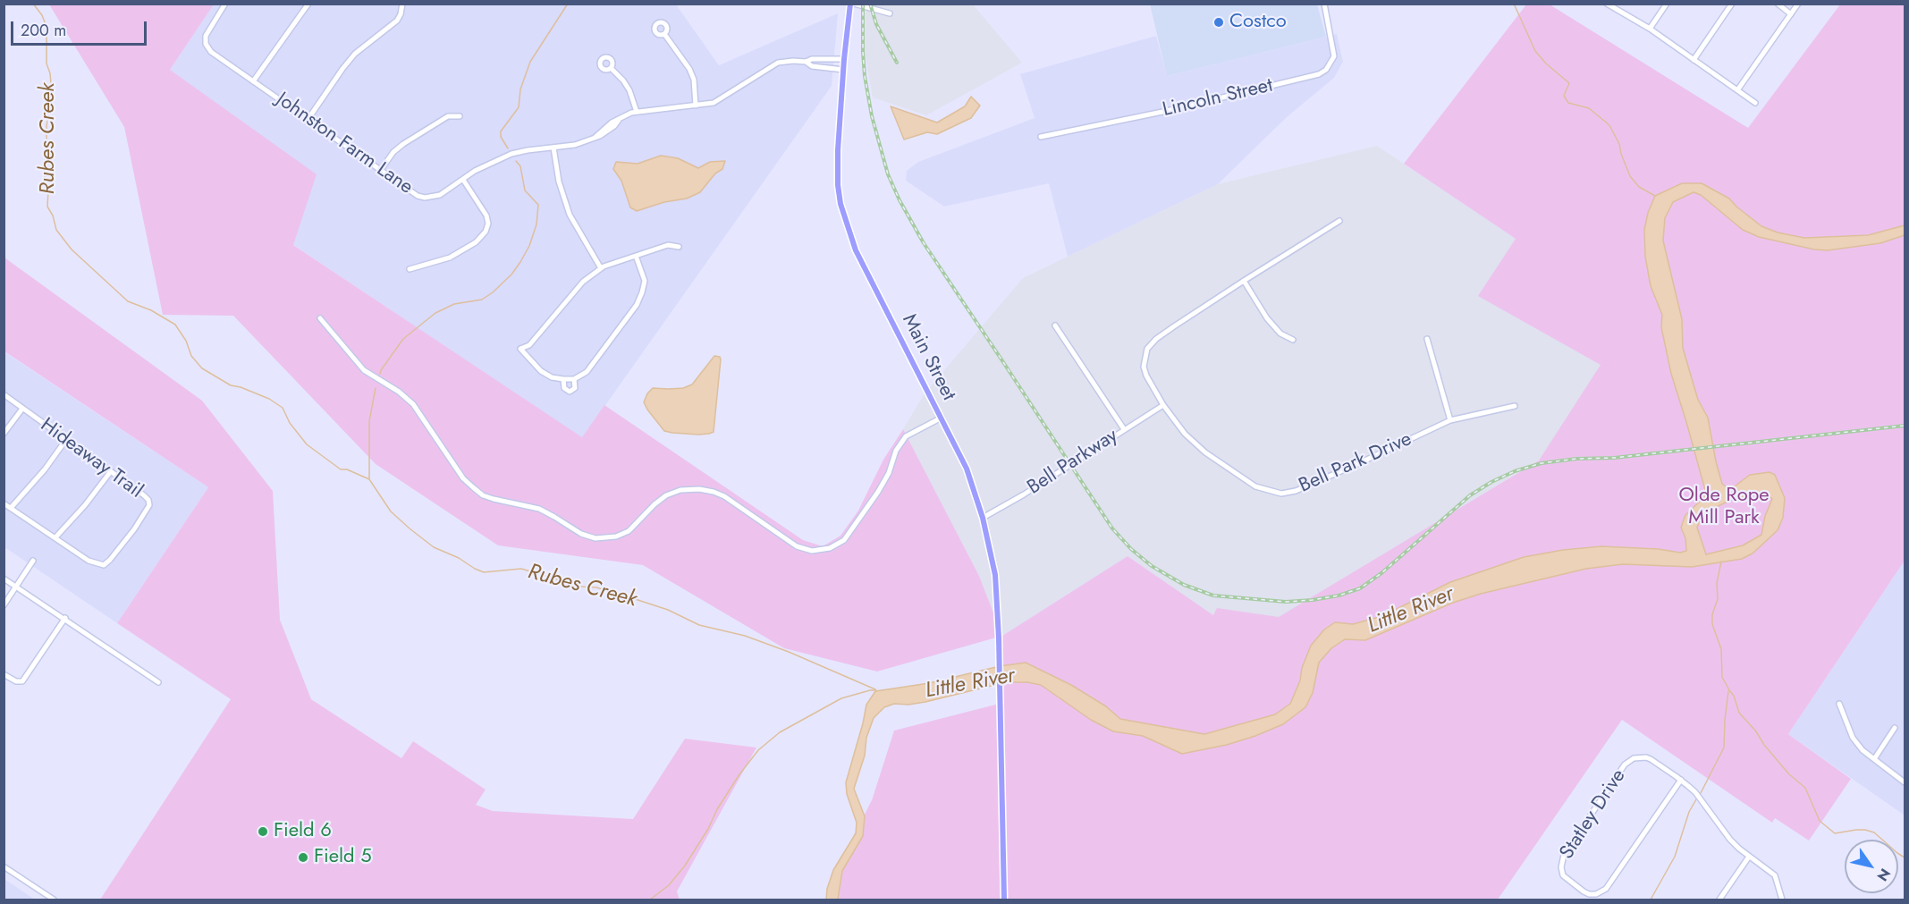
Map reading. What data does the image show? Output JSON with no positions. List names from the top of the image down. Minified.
{"streets":{"main road":["Main Street"],"street":["Lincoln Street","Johnston Farm Lane","Hideaway Trail","Bell Parkway","Bell Park Drive","Statley Drive"]},"crossings":[["Johnston Farm Lane","Main Street"],["Main Street","Bell Parkway"],["Bell Parkway","Bell Park Drive"]],"water":["Rubes Creek","Little River"],"parks":["Olde Rope Mill Park"],"places":["Costco","Field 6","Field 5"],"scale_bar":"200 m","north":"bottom right"}
